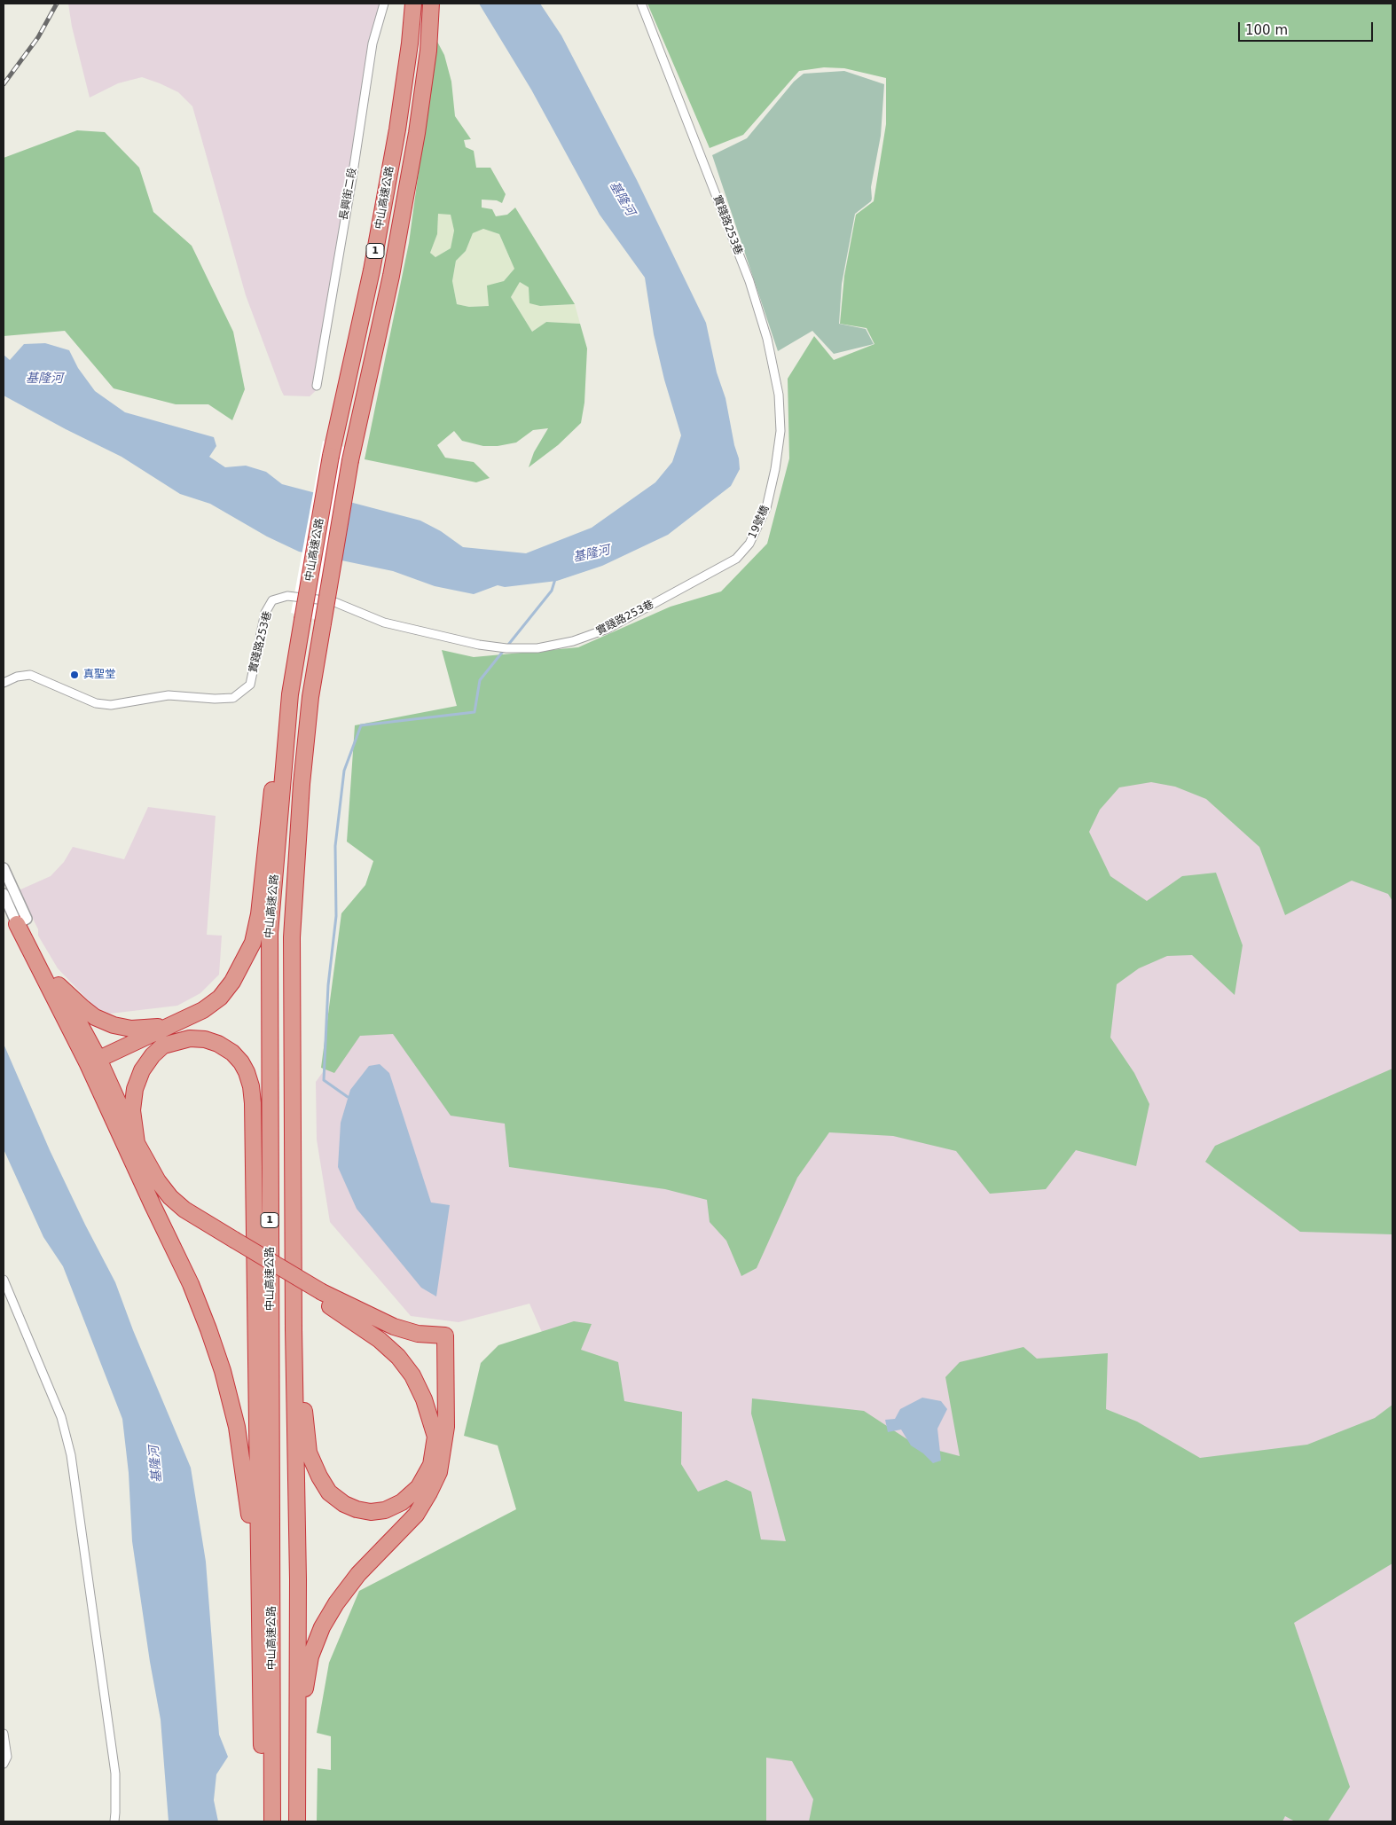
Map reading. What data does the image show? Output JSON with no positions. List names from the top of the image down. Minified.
{"streets":{"highway":["中山高速公路","1"],"street":["長興街二段","實踐路253巷","19號橋"]},"crossings":[["實踐路253巷","19號橋"]],"water":["基隆河"],"places":["真聖堂"],"scale_bar":"100 m"}
